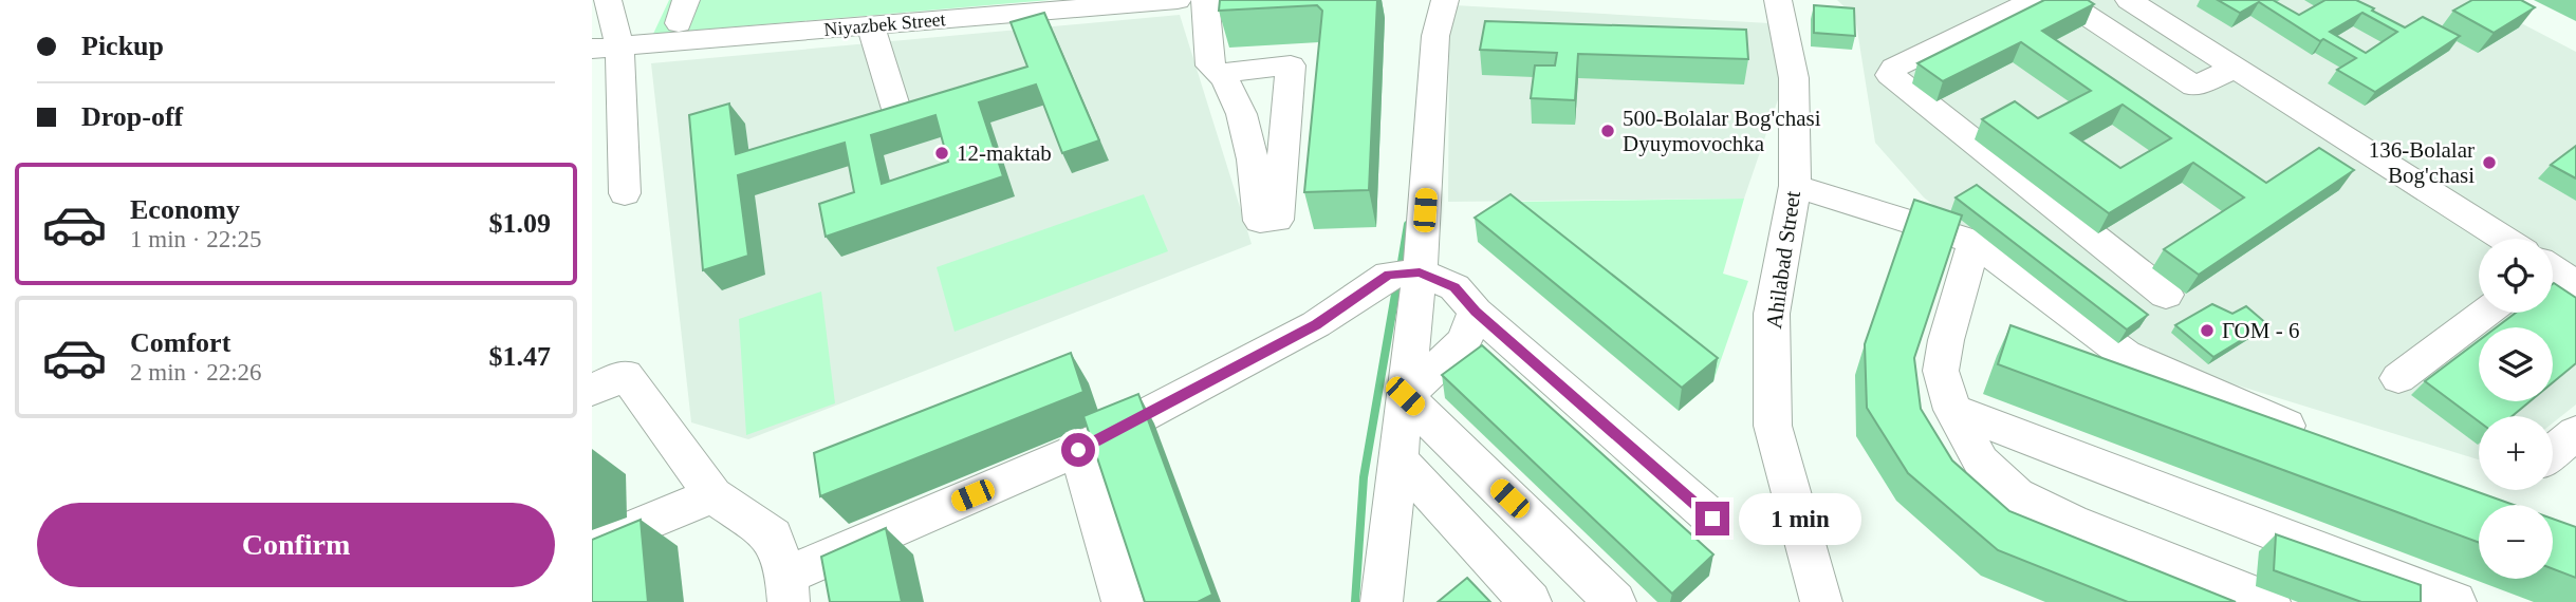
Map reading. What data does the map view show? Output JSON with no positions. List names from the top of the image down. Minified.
{"streets":{"street":["Niyazbek Street","Ahilabad Street"]},"places":["500-Bolalar Bog'chasi Dyuymovochka","12-maktab","136-Bolalar Bog'chasi","ГОМ - 6"],"page":{"banner":["Pickup","Drop-off"],"list":[{"name":"Economy","note":"1 min · 22:25","value":"$1.09"},{"name":"Comfort","note":"2 min · 22:26","value":"$1.47"}],"map_buttons":["+","−"],"buttons":"Confirm","bubble":"1 min"}}
